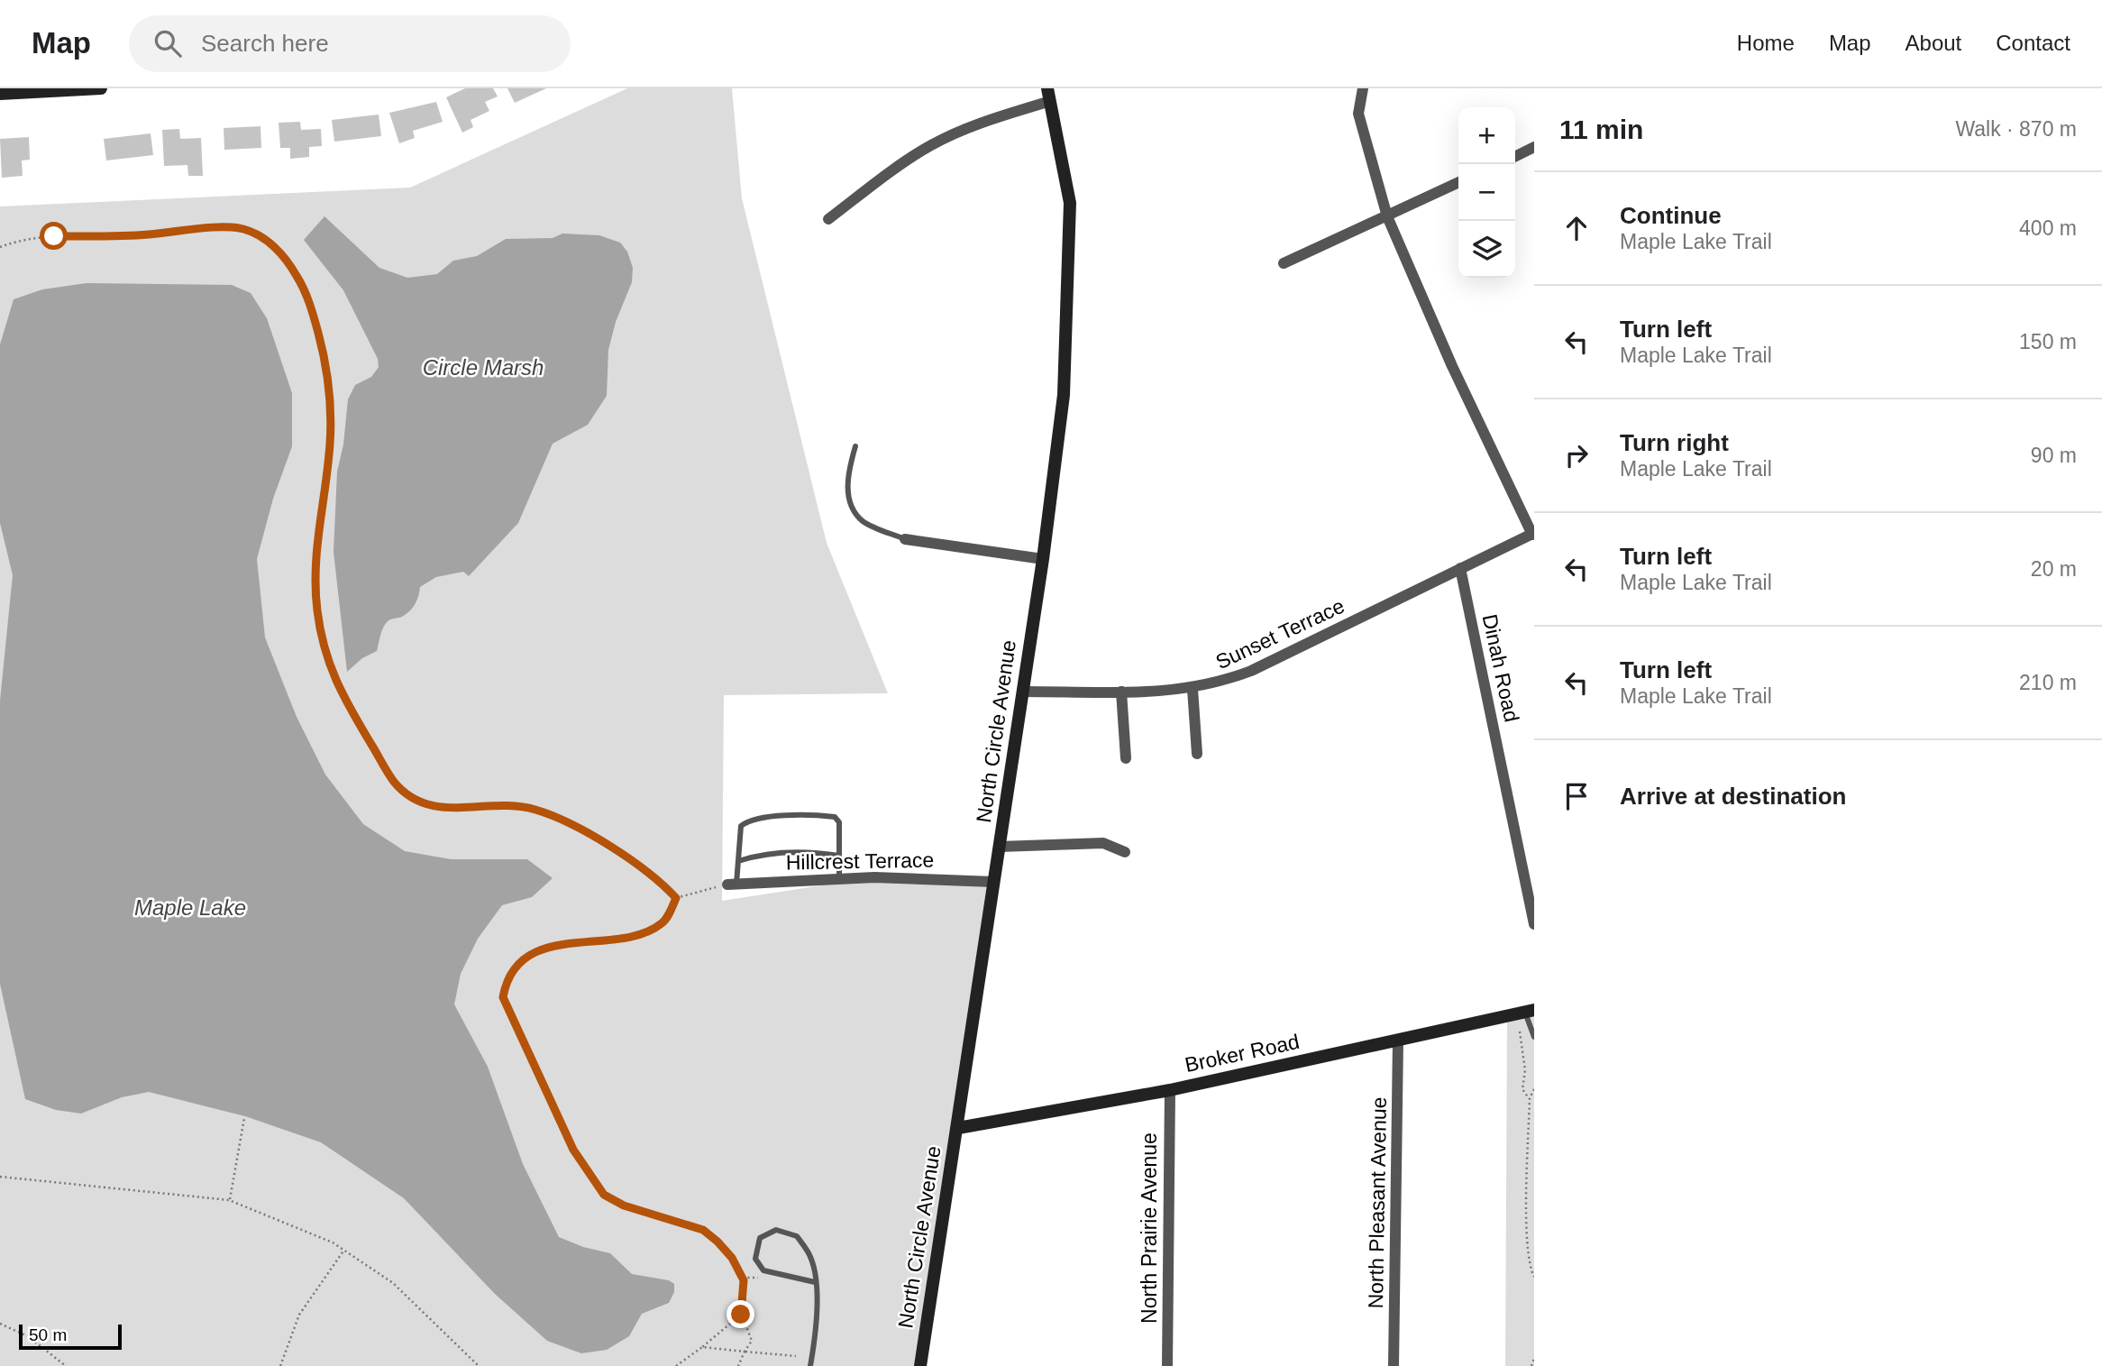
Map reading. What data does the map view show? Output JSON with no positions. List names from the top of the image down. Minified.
{"streets":{"street":["Sunset Terrace","Dinah Road","North Circle Avenue","Hillcrest Terrace","Broker Road","North Pleasant Avenue","North Prairie Avenue"]},"crossings":[["Sunset Terrace","Dinah Road"],["Sunset Terrace","North Circle Avenue"],["North Circle Avenue","Hillcrest Terrace"],["North Circle Avenue","Broker Road"],["Broker Road","North Pleasant Avenue"],["Broker Road","North Prairie Avenue"]],"water":["Circle Marsh","Maple Lake"],"scale_bar":"50 m","page":{"header":"Map","search":"Search here","nav":["Home","Map","About","Contact"],"heading":["11 min","Walk · 870 m"],"map_buttons":["+","−"],"list":[["Continue","Maple Lake Trail","400 m"],["Turn left","Maple Lake Trail","150 m"],["Turn right","Maple Lake Trail","90 m"],["Turn left","Maple Lake Trail","20 m"],["Turn left","Maple Lake Trail","210 m"],"Arrive at destination"],"scale":"50 m"}}
